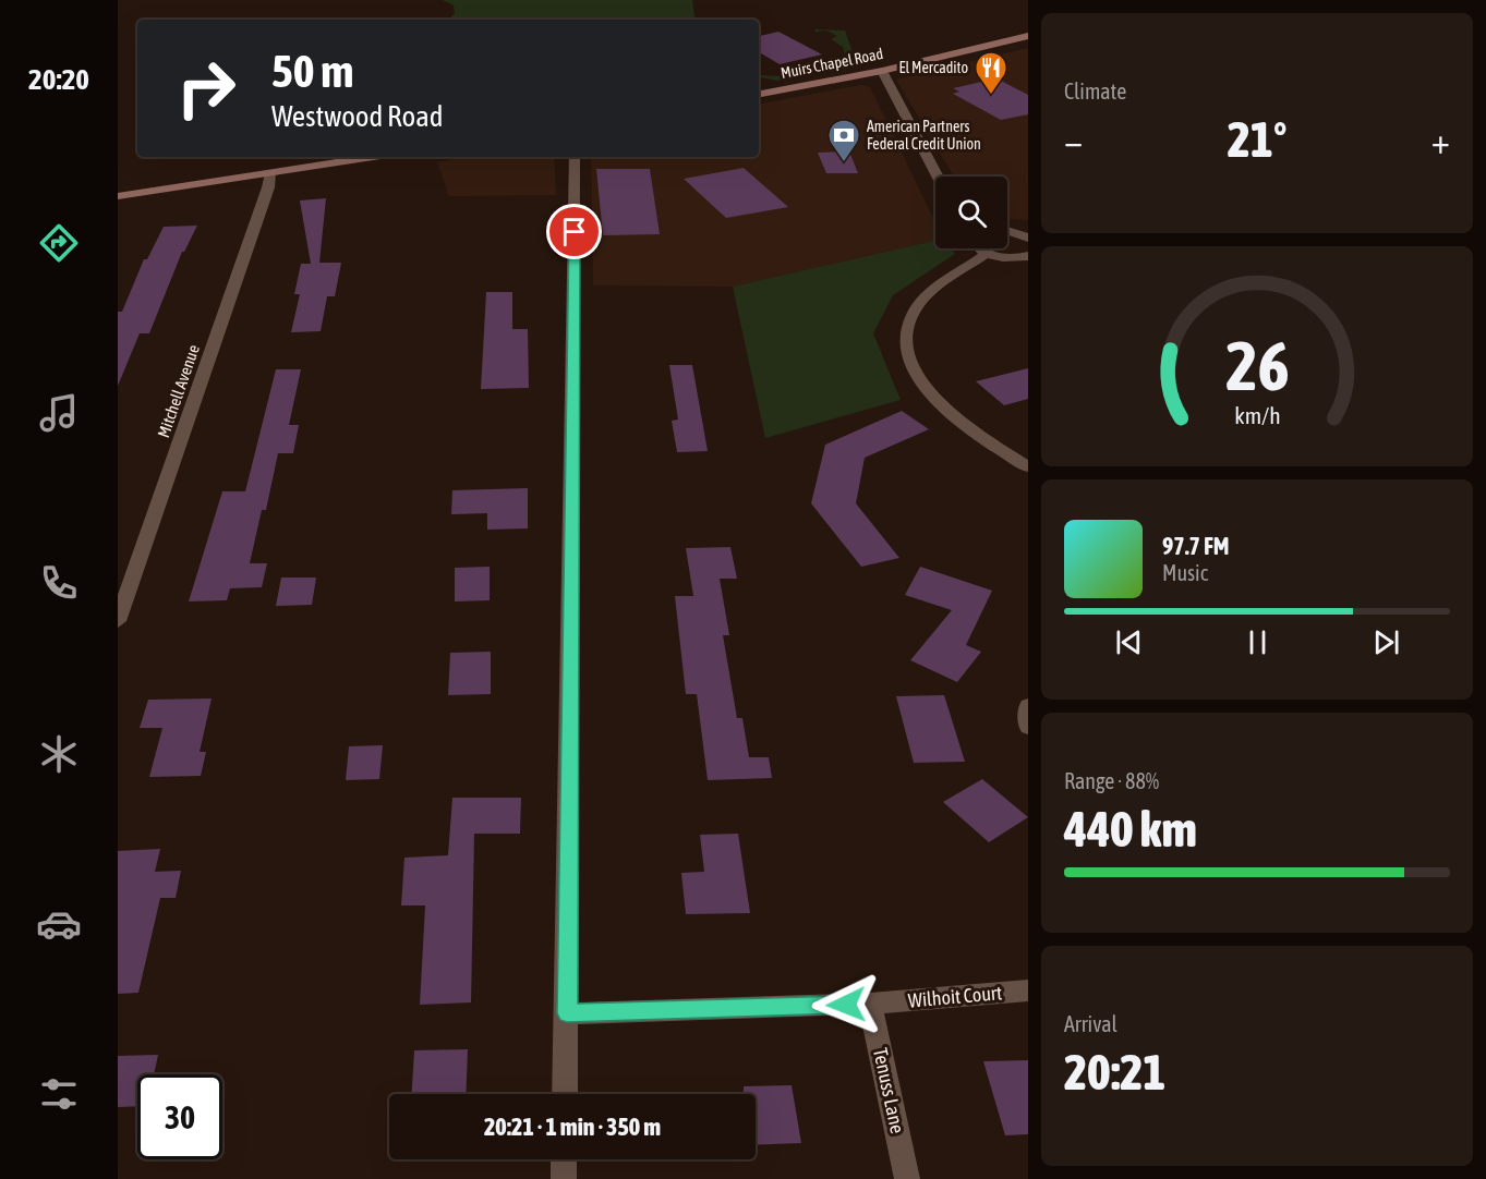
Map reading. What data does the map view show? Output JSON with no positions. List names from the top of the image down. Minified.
{"streets":{"main road":["Muirs Chapel Road"],"street":["Mitchell Avenue","Wilhoit Court","Tenuss Lane"]},"crossings":[["Wilhoit Court","Tenuss Lane"]],"places":{"restaurant":["El Mercadito"],"bank":["American Partners Federal Credit Union"]},"page":{"tabs":"20:20","tile":["Climate",["Range · 88%","440 km"],["Arrival","20:21"]],"turn":["50 m","Westwood Road"],"heat":["−","21°","+"],"song":["97.7 FM","Music"],"limit":"30","trip":"20:21 · 1 min · 350 m","gauge":["26","km/h"]}}
